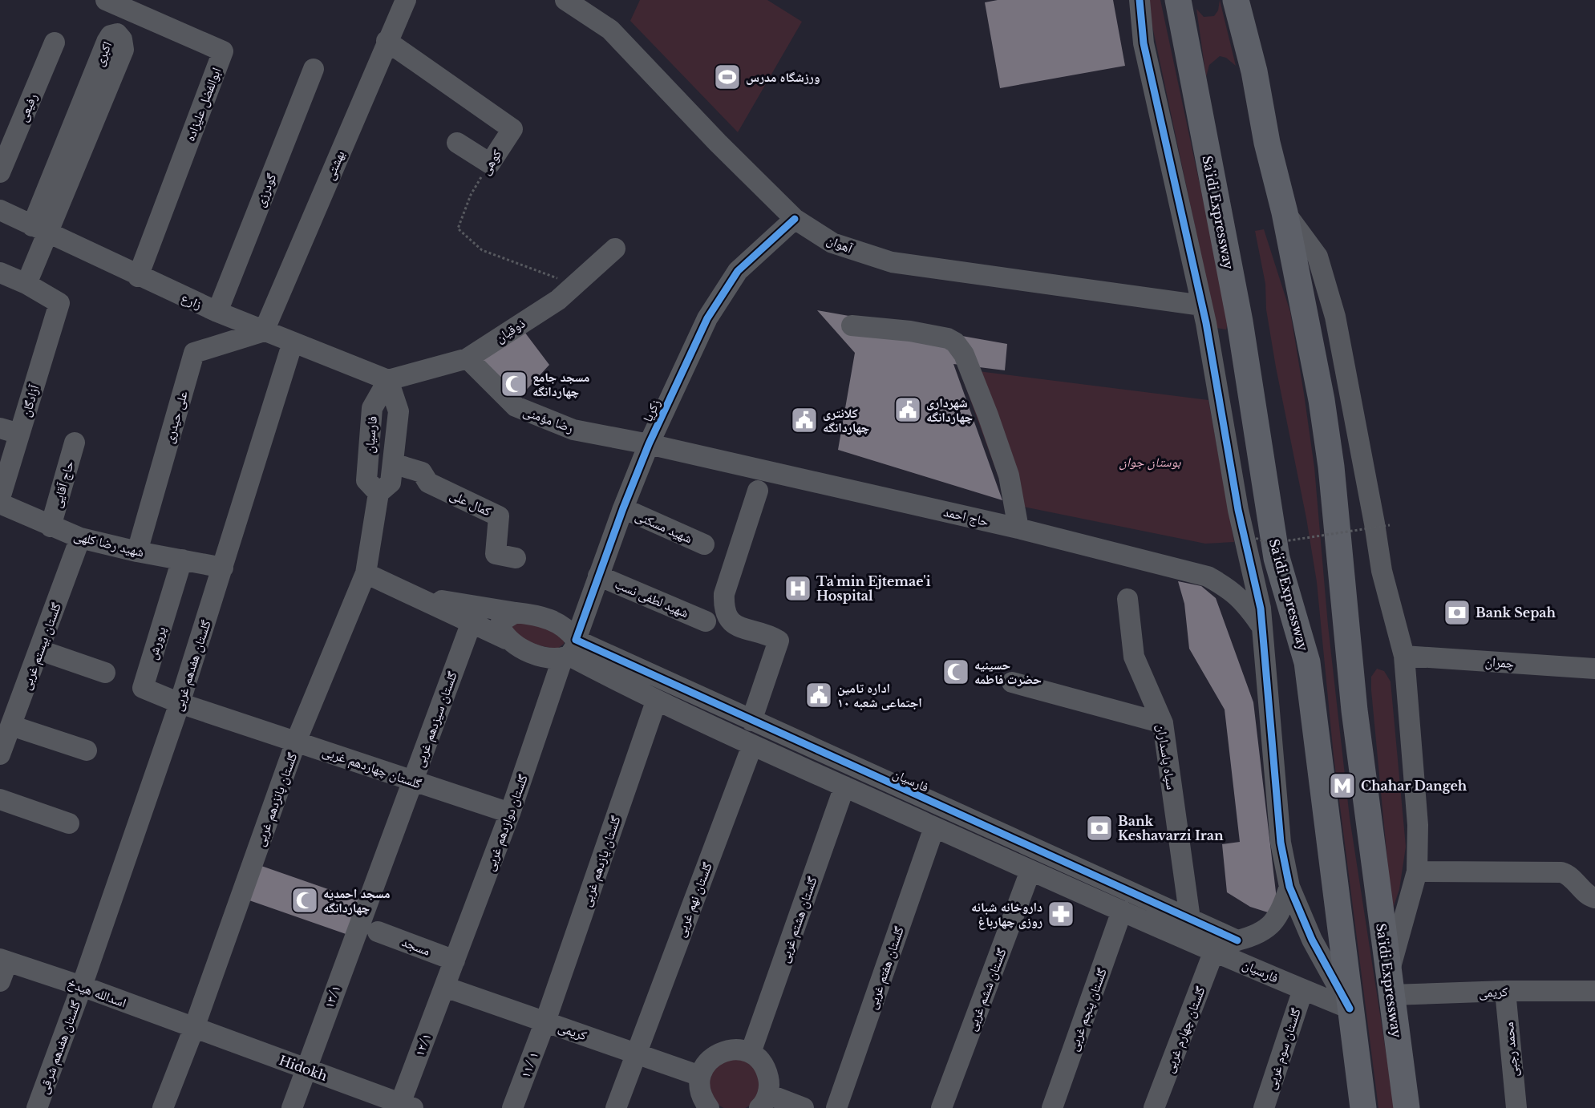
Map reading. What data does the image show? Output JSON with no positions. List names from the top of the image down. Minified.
{"streets":{"highway":["Sa'idi Expressway"],"street":["ابوالفضل علیزاده","رفیعی","کوهی","بهشتی","گودرزی","آهوان","زارع","ذوقیان","آزادگان","زکریا","علی حیدری","رضا مؤمنی","فارسیان","حاج آقایی","کمال علی","حاج احمد","شهید مسکنی","شهید رضا کلهی","شهید لطفی نسب","پرورش","گلستان بیستم غربی","چمران","گلستان هفدهم غربی","گلستان سیزدهم غربی","سپاه پاسداران","گلستان چهاردهم غربی","گلستان پانزدهم غربی","گلستان دوازدهم غربی","گلستان یازدهم غربی","گلستان نهم غربی","گلستان هشتم غربی","مسجد","گلستان هفتم غربی","گلستان ششم غربی","کریمی","اسدالله هیدخ","۱۳/۱","گلستان پنجم غربی","گلستان چهارم غربی","۱۲/۱","گلستان هفدهم شرقی","گلستان سوم غربی","محمد رجبی","۱۱/ ۱","Hidokh"]},"crossings":[["ابوالفضل علیزاده","زارع"],["کوهی","بهشتی"],["بهشتی","زارع"],["بهشتی","علی حیدری"],["گودرزی","زارع"],["Sa'idi Expressway","فارسیان"],["Sa'idi Expressway","کریمی"],["آهوان","زکریا"],["زارع","ذوقیان"],["زارع","علی حیدری"],["زارع","فارسیان"],["زارع","گلستان هفدهم غربی"],["ذوقیان","رضا مؤمنی"],["ذوقیان","فارسیان"],["زکریا","رضا مؤمنی"],["زکریا","فارسیان"],["زکریا","حاج احمد"],["زکریا","شهید مسکنی"],["زکریا","شهید لطفی نسب"],["زکریا","گلستان دوازدهم غربی"],["علی حیدری","شهید رضا کلهی"],["رضا مؤمنی","حاج احمد"],["فارسیان","کمال علی"],["فارسیان","سپاه پاسداران"],["فارسیان","گلستان پانزدهم غربی"],["فارسیان","گلستان دوازدهم غربی"],["فارسیان","گلستان یازدهم غربی"],["فارسیان","گلستان نهم غربی"],["فارسیان","گلستان هشتم غربی"],["فارسیان","گلستان هفتم غربی"],["فارسیان","گلستان ششم غربی"],["فارسیان","گلستان پنجم غربی"],["فارسیان","گلستان چهارم غربی"],["فارسیان","گلستان سوم غربی"],["حاج آقایی","شهید رضا کلهی"],["شهید رضا کلهی","پرورش"],["شهید رضا کلهی","گلستان بیستم غربی"],["شهید رضا کلهی","گلستان هفدهم غربی"],["پرورش","گلستان هفدهم غربی"],["پرورش","گلستان چهاردهم غربی"],["گلستان هفدهم غربی","گلستان چهاردهم غربی"],["گلستان هفدهم غربی","اسدالله هیدخ"],["گلستان هفدهم غربی","گلستان هفدهم شرقی"],["گلستان سیزدهم غربی","گلستان چهاردهم غربی"],["گلستان سیزدهم غربی","۱۳/۱"],["گلستان چهاردهم غربی","گلستان پانزدهم غربی"],["گلستان چهاردهم غربی","گلستان دوازدهم غربی"],["گلستان پانزدهم غربی","اسدالله هیدخ"],["گلستان پانزدهم غربی","Hidokh"],["گلستان دوازدهم غربی","مسجد"],["گلستان دوازدهم غربی","کریمی"],["گلستان دوازدهم غربی","۱۲/۱"],["گلستان یازدهم غربی","کریمی"],["گلستان یازدهم غربی","۱۱/ ۱"],["گلستان نهم غربی","کریمی"],["کریمی","۱۲/۱"],["کریمی","محمد رجبی"],["کریمی","۱۱/ ۱"],["اسدالله هیدخ","گلستان هفدهم شرقی"],["اسدالله هیدخ","Hidokh"],["۱۳/۱","Hidokh"],["۱۲/۱","Hidokh"]],"parks":["بوستان جوان"],"places":{"sports":["ورزشگاه مدرس"],"mosque":["مسجد جامع چهاردانگه","حسینیه حضرت فاطمه","مسجد احمدیه چهاردانگه"],"public building":["شهرداری چهاردانگه","کلانتری چهاردانگه","اداره تامین اجتماعی شعبه ۱۰"],"hospital":["Ta'min Ejtemae'i Hospital"],"bank":["Bank Sepah","Bank Keshavarzi Iran"],"metro station":["Chahar Dangeh"],"pharmacy":["داروخانه شبانه روزی چهارباغ"]}}
